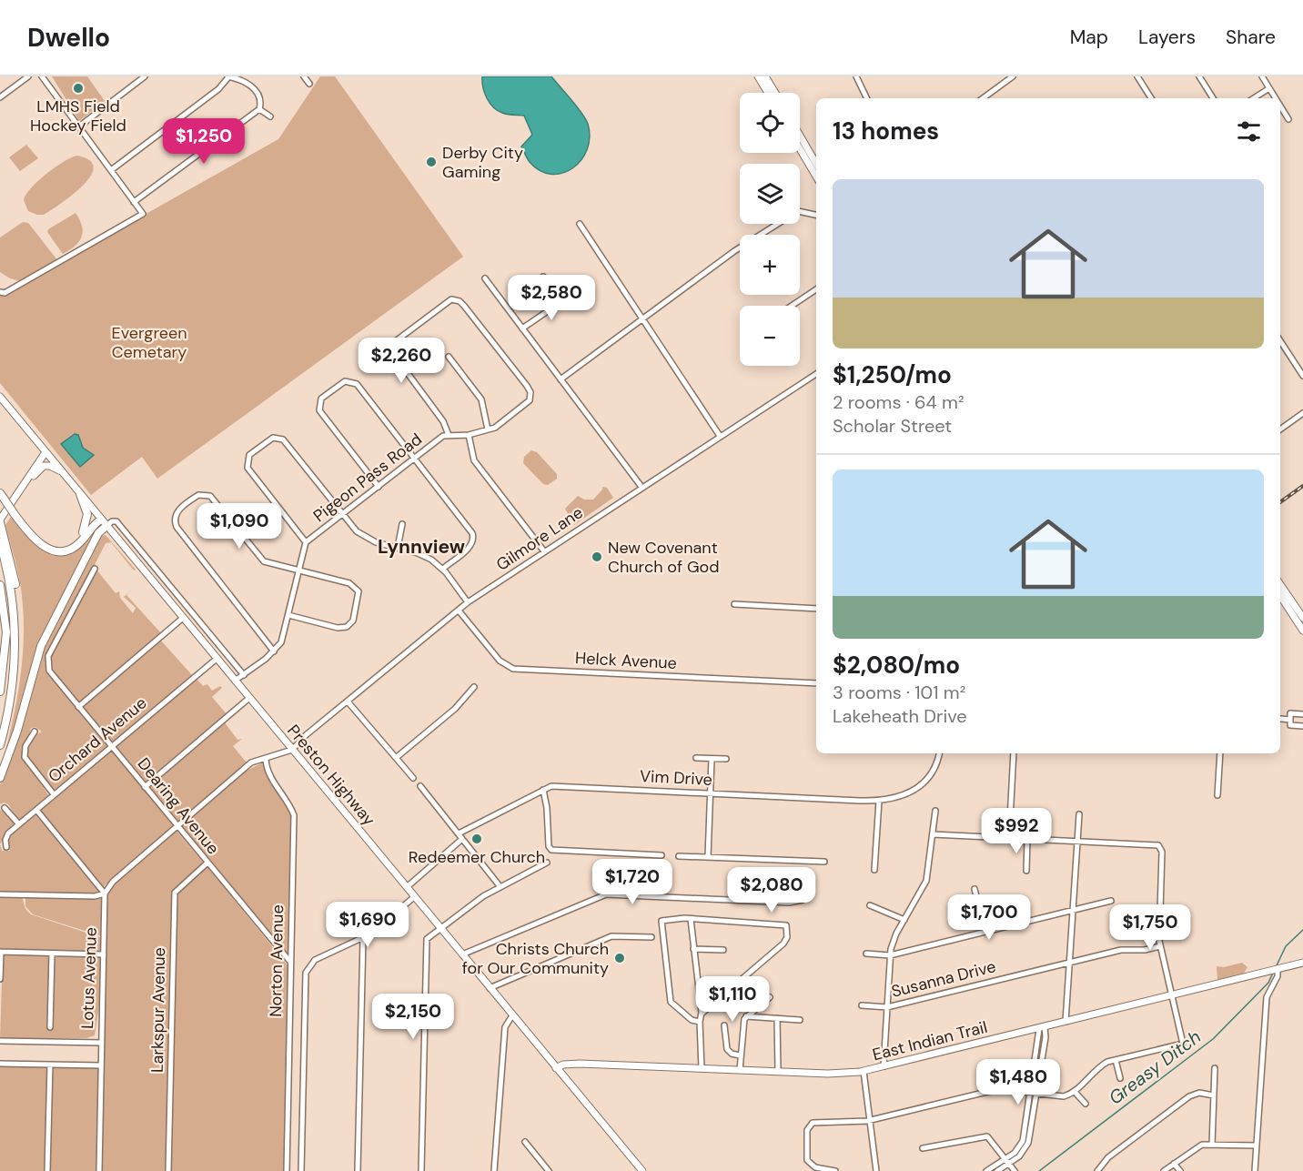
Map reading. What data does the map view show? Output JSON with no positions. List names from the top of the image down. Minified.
{"streets":{"main road":["Preston Highway","East Indian Trail"],"street":["Pigeon Pass Road","Gilmore Lane","Helck Avenue","Orchard Avenue","Vim Drive","Dearing Avenue","Norton Avenue","Lotus Avenue","Susanna Drive","Larkspur Avenue"]},"crossings":[["Pigeon Pass Road","Preston Highway"],["Gilmore Lane","Helck Avenue"],["Gilmore Lane","Preston Highway"],["Orchard Avenue","Preston Highway"],["Orchard Avenue","Dearing Avenue"],["Preston Highway","East Indian Trail"],["Dearing Avenue","Norton Avenue"],["Dearing Avenue","Larkspur Avenue"]],"districts":["Lynnview"],"water":["Greasy Ditch"],"parks":["Evergreen Cemetary"],"places":["LMHS Field Hockey Field","Derby City Gaming","New Covenant Church of God","Redeemer Church","Christs Church for Our Community"],"page":{"header":"Dwello","nav":["Map","Layers","Share"],"map_buttons":["+","−"],"heading":"13 homes","price":["$1,250","$2,580","$2,260","$1,090","$992","$1,720","$2,080","$1,700","$1,690","$1,750","$1,110","$2,150","$1,480"],"list":[{"name":"$1,250/mo","note":"2 rooms · 64 m² · Scholar Street"},{"name":"$2,080/mo","note":"3 rooms · 101 m² · Lakeheath Drive"}]}}
